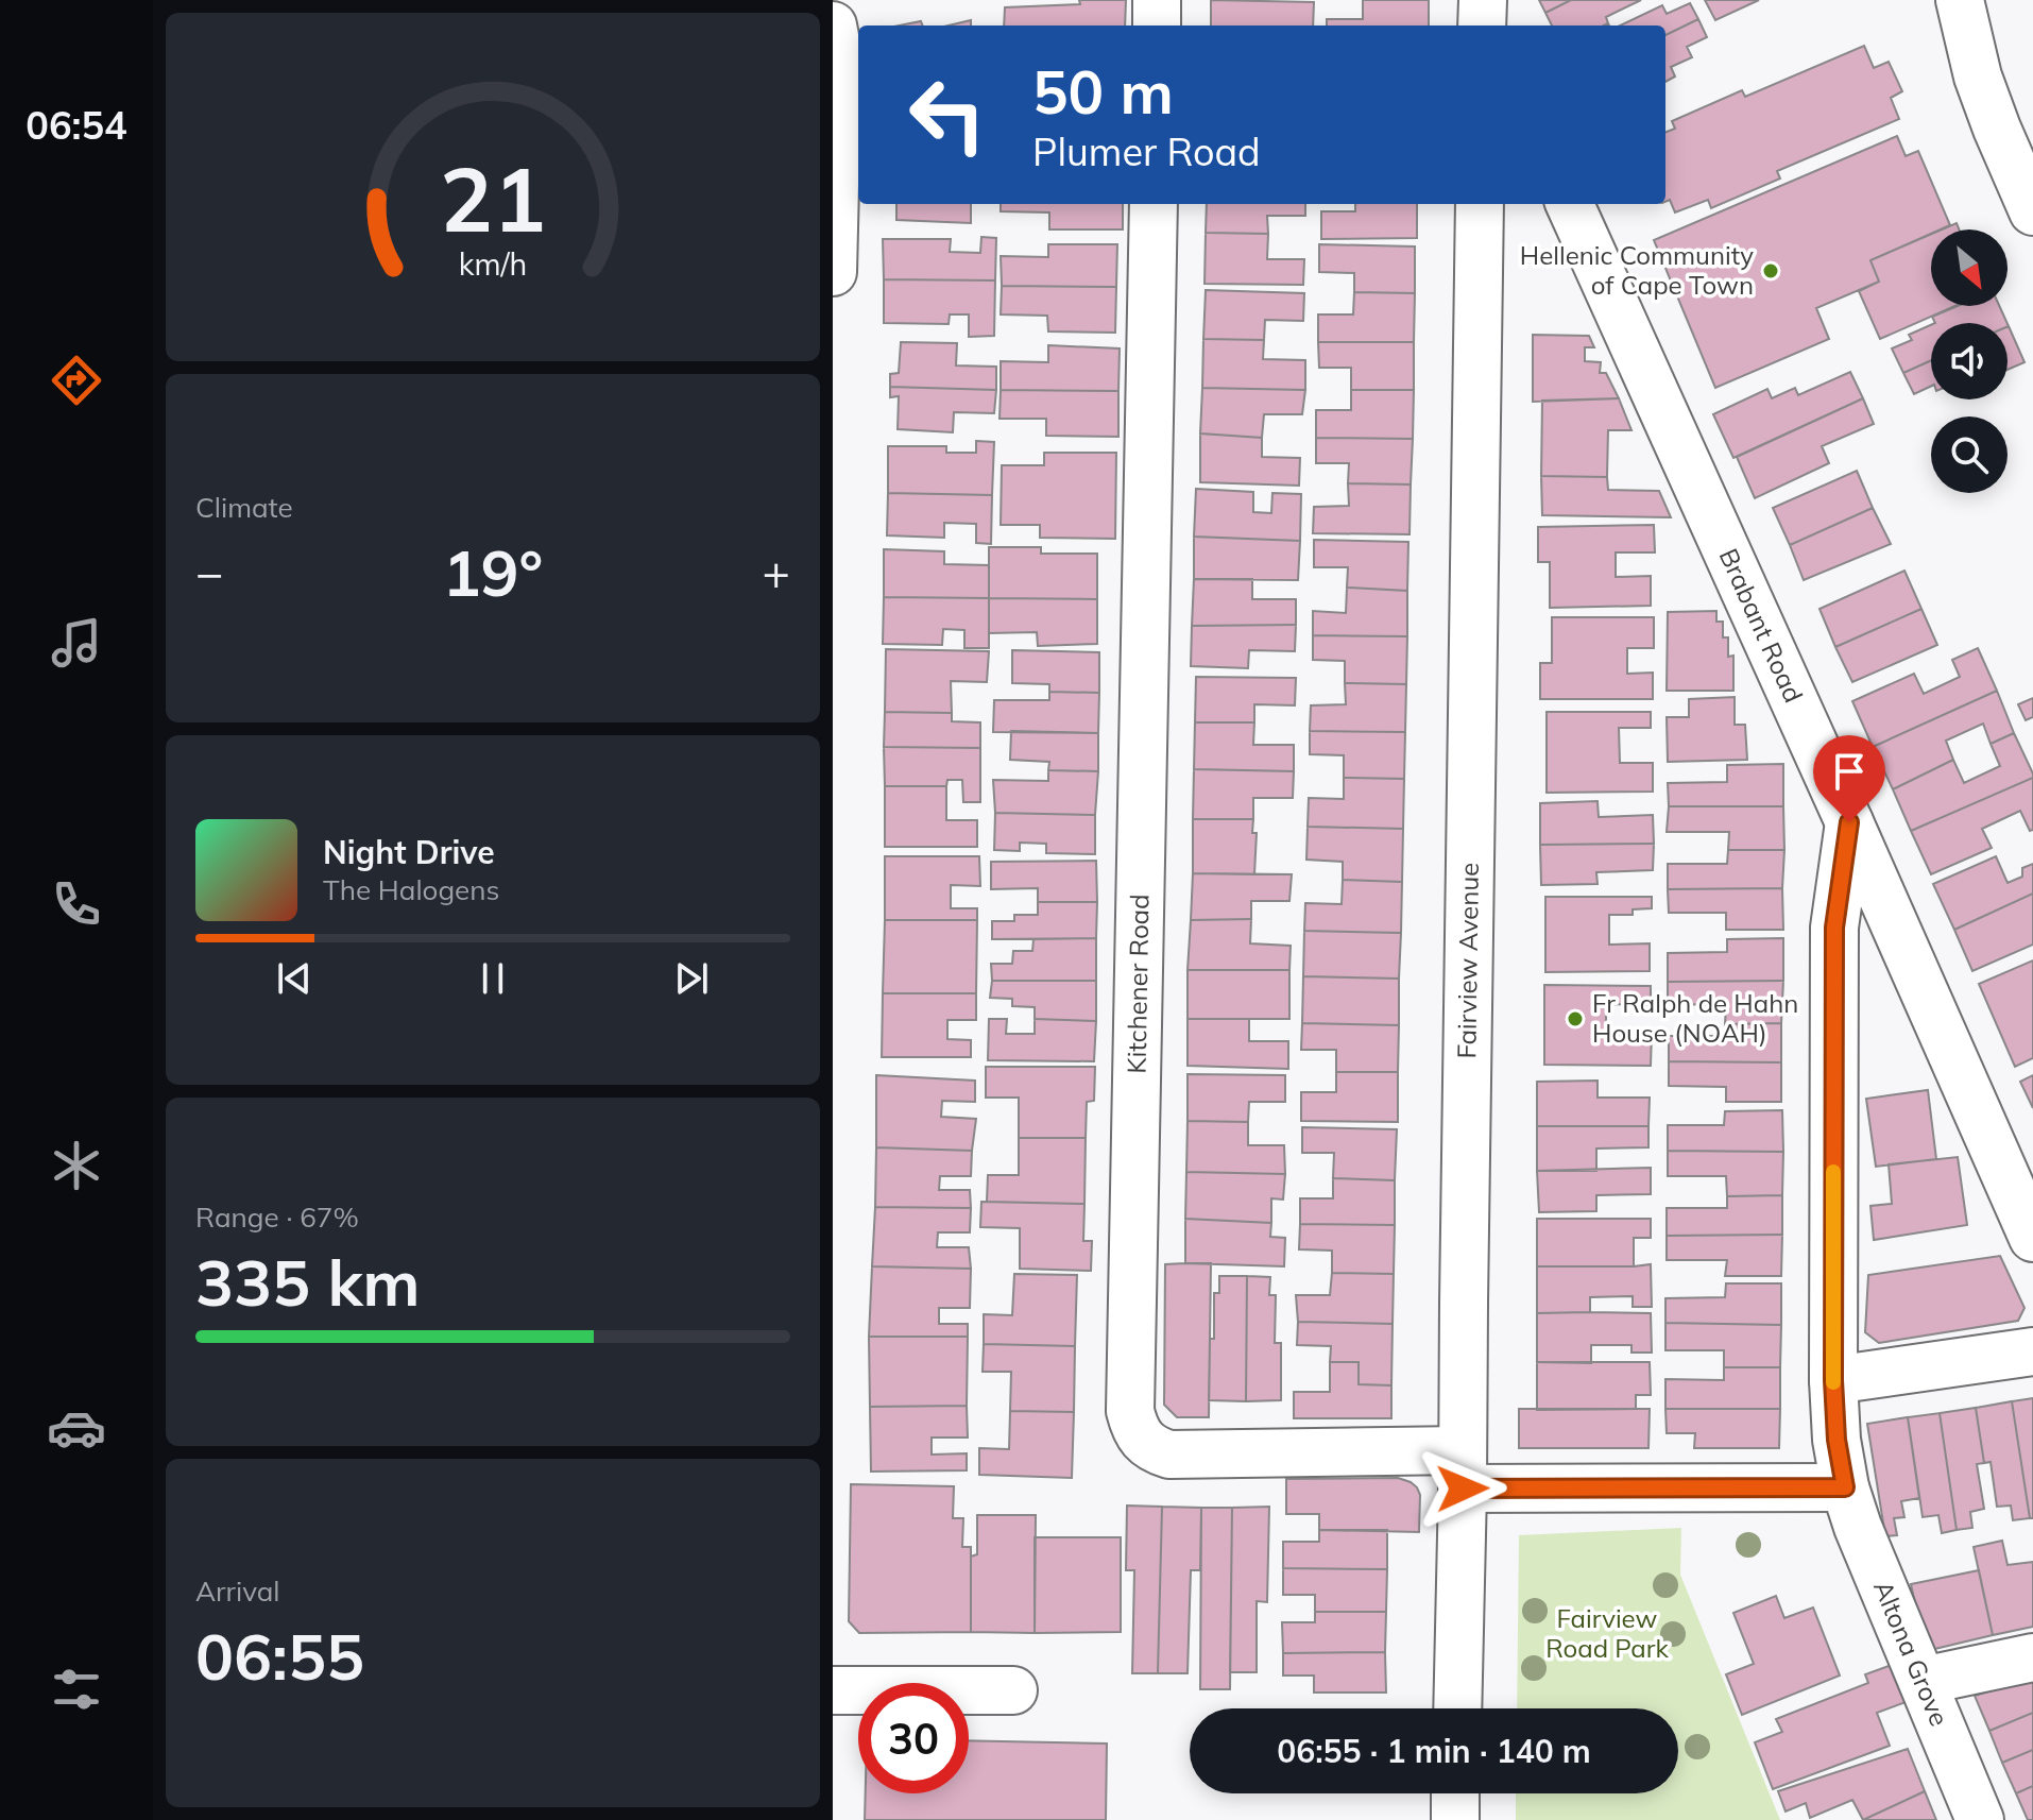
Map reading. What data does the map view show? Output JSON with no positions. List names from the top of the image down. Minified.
{"streets":{"street":["Brabant Road","Fairview Avenue","Kitchener Road","Altona Grove"]},"crossings":[["Brabant Road","Altona Grove"],["Fairview Avenue","Kitchener Road"],["Kitchener Road","Altona Grove"]],"parks":["Fairview Road Park"],"places":["Hellenic Community of Cape Town","Fr Ralph de Hahn House (NOAH)"],"north":"bottom right","page":{"tabs":"06:54","turn":["50 m","Plumer Road"],"tile":["Climate",["Range · 67%","335 km"],["Arrival","06:55"]],"heat":["−","19°","+"],"song":["Night Drive","The Halogens"],"limit":"30","trip":"06:55 · 1 min · 140 m","gauge":["21","km/h"]}}
